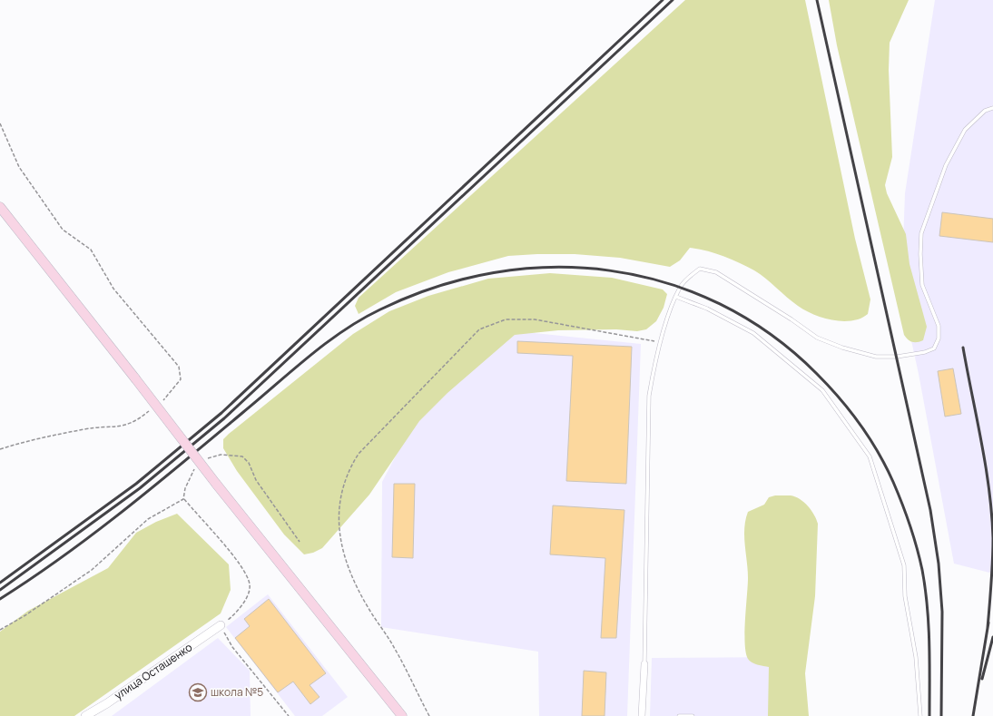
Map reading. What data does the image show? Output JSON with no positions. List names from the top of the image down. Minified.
{"streets":{"street":["улица Осташенко"]},"places":{"school or university":["школа №5"]}}
